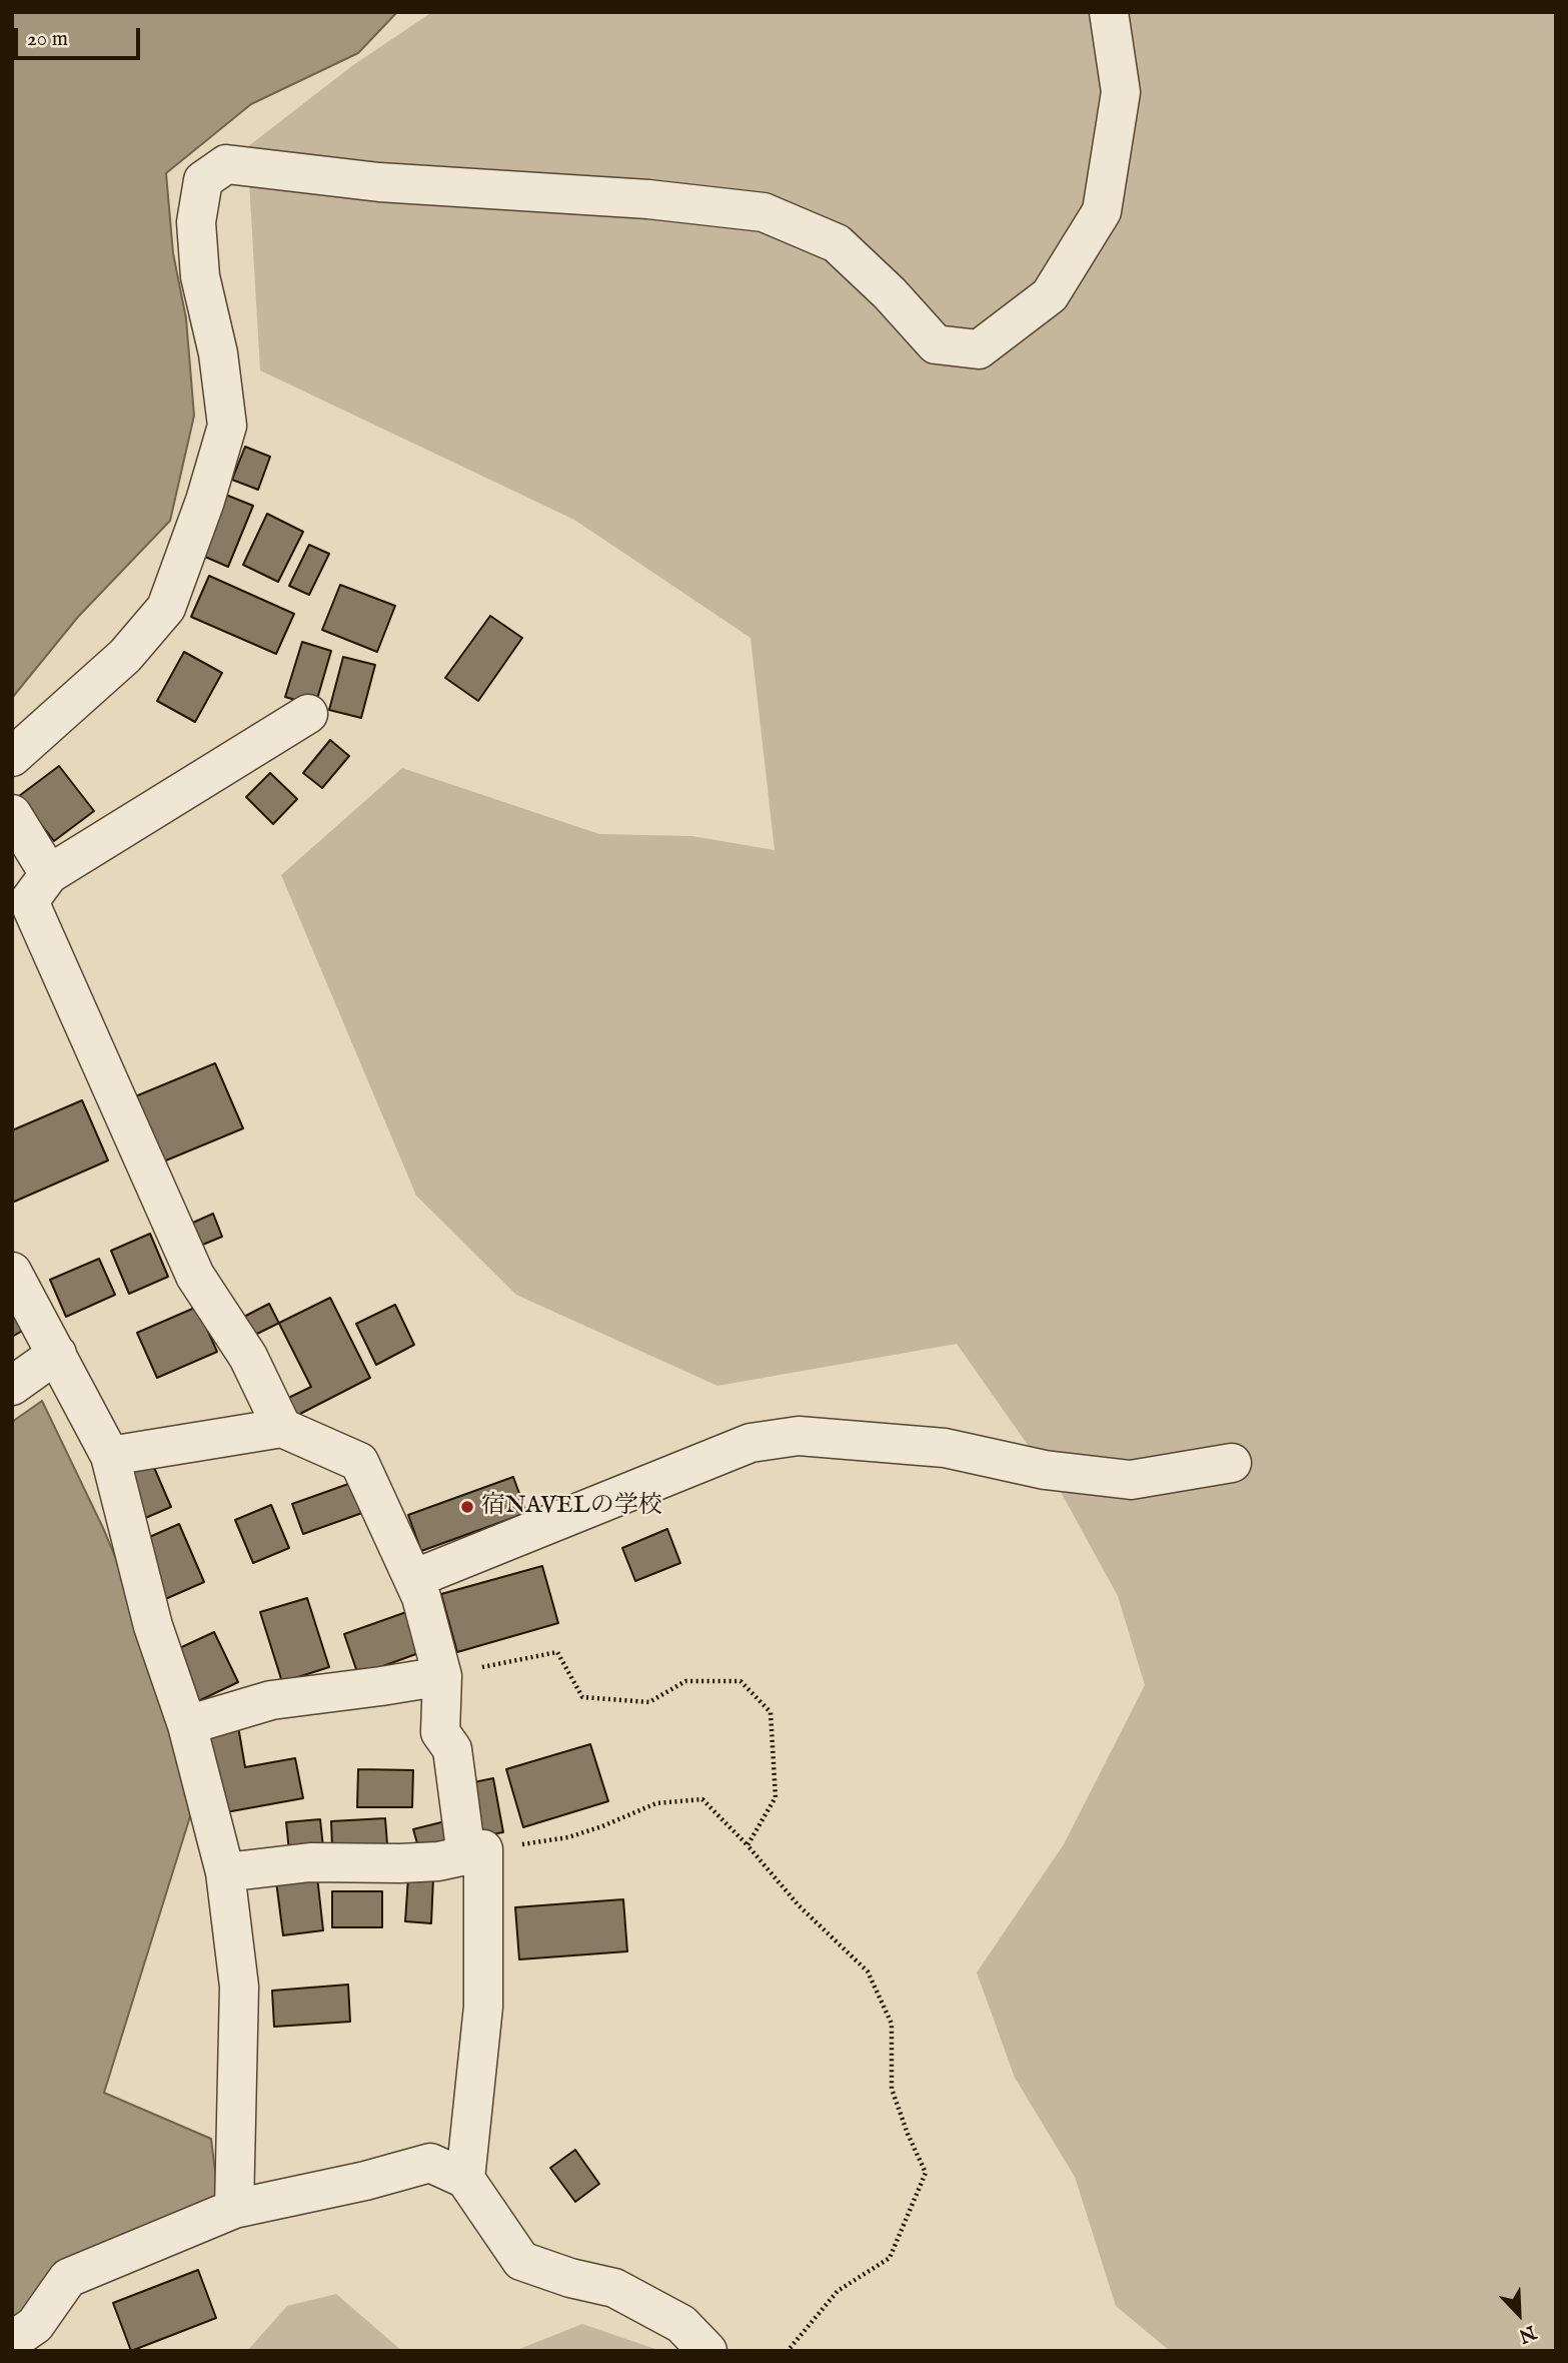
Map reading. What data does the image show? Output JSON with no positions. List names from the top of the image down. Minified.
{"places":["宿NAVELの学校"],"scale_bar":"20 m","north":"bottom right"}
